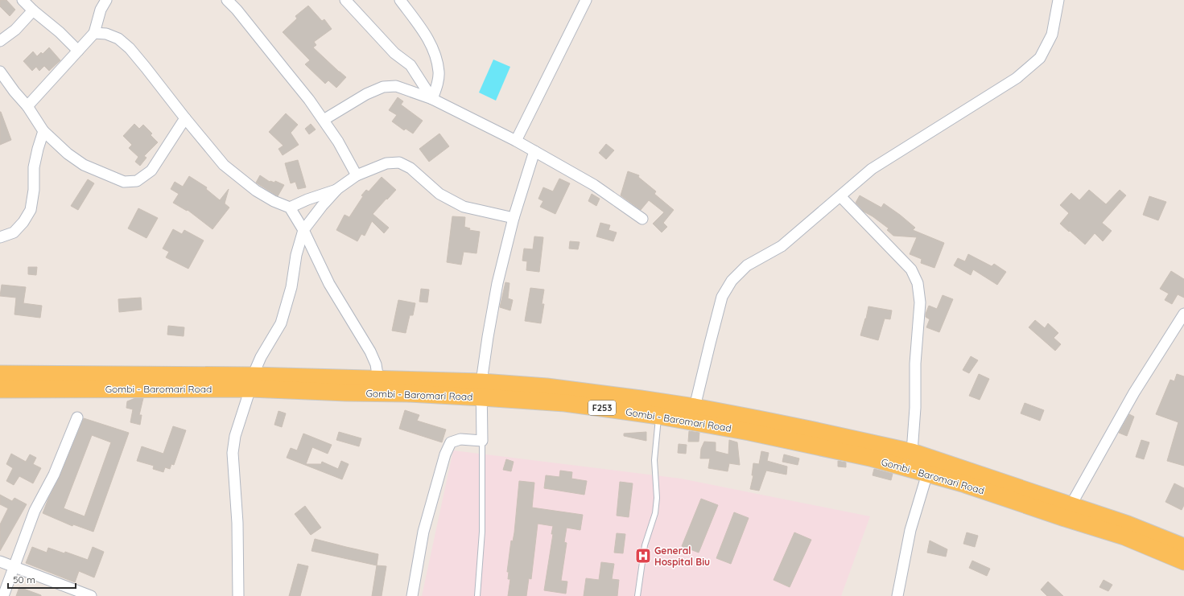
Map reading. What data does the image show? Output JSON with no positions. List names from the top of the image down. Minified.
{"streets":{"main road":["Gombi - Baromari Road","F253"]},"places":{"hospital":["General Hospital Biu"]},"scale_bar":"50 m"}
